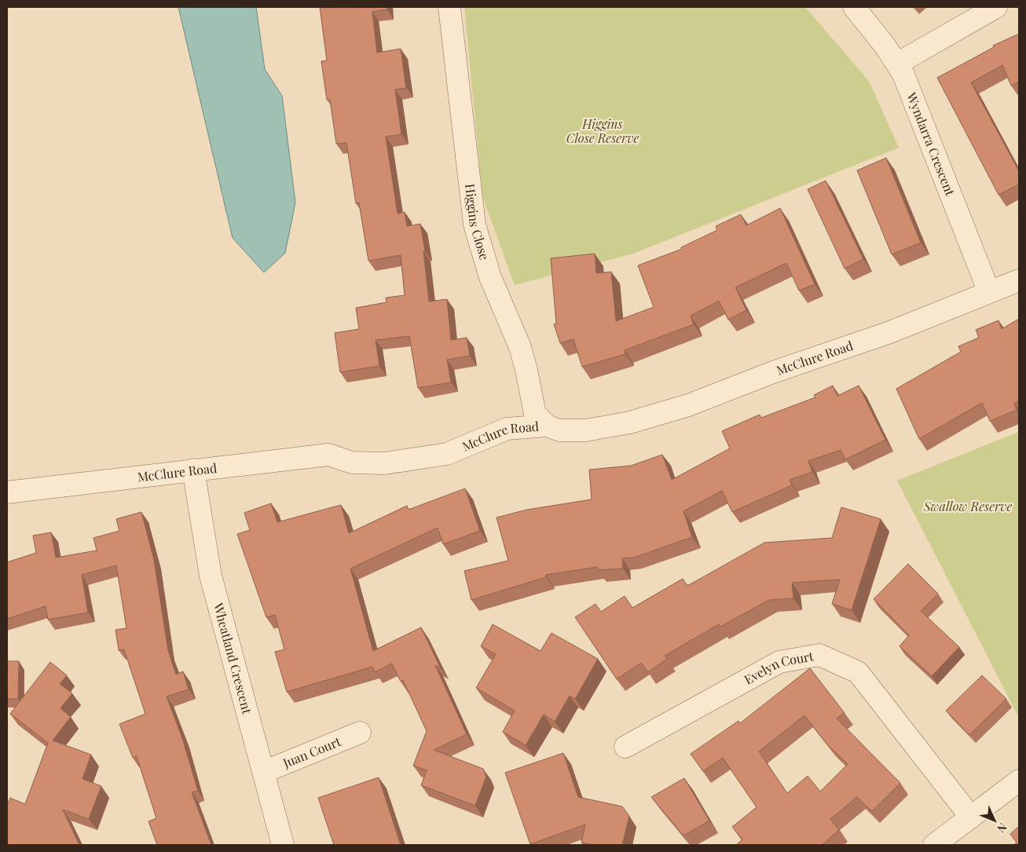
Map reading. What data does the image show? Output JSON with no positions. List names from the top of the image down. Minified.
{"streets":{"street":["Wyndarra Crescent","Higgins Close","McClure Road","Wheatland Crescent","Evelyn Court","Juan Court"]},"crossings":[["Wyndarra Crescent","McClure Road"],["Higgins Close","McClure Road"],["McClure Road","Wheatland Crescent"],["Wheatland Crescent","Juan Court"]],"parks":["Higgins Close Reserve","Swallow Reserve"],"north":"bottom right"}
